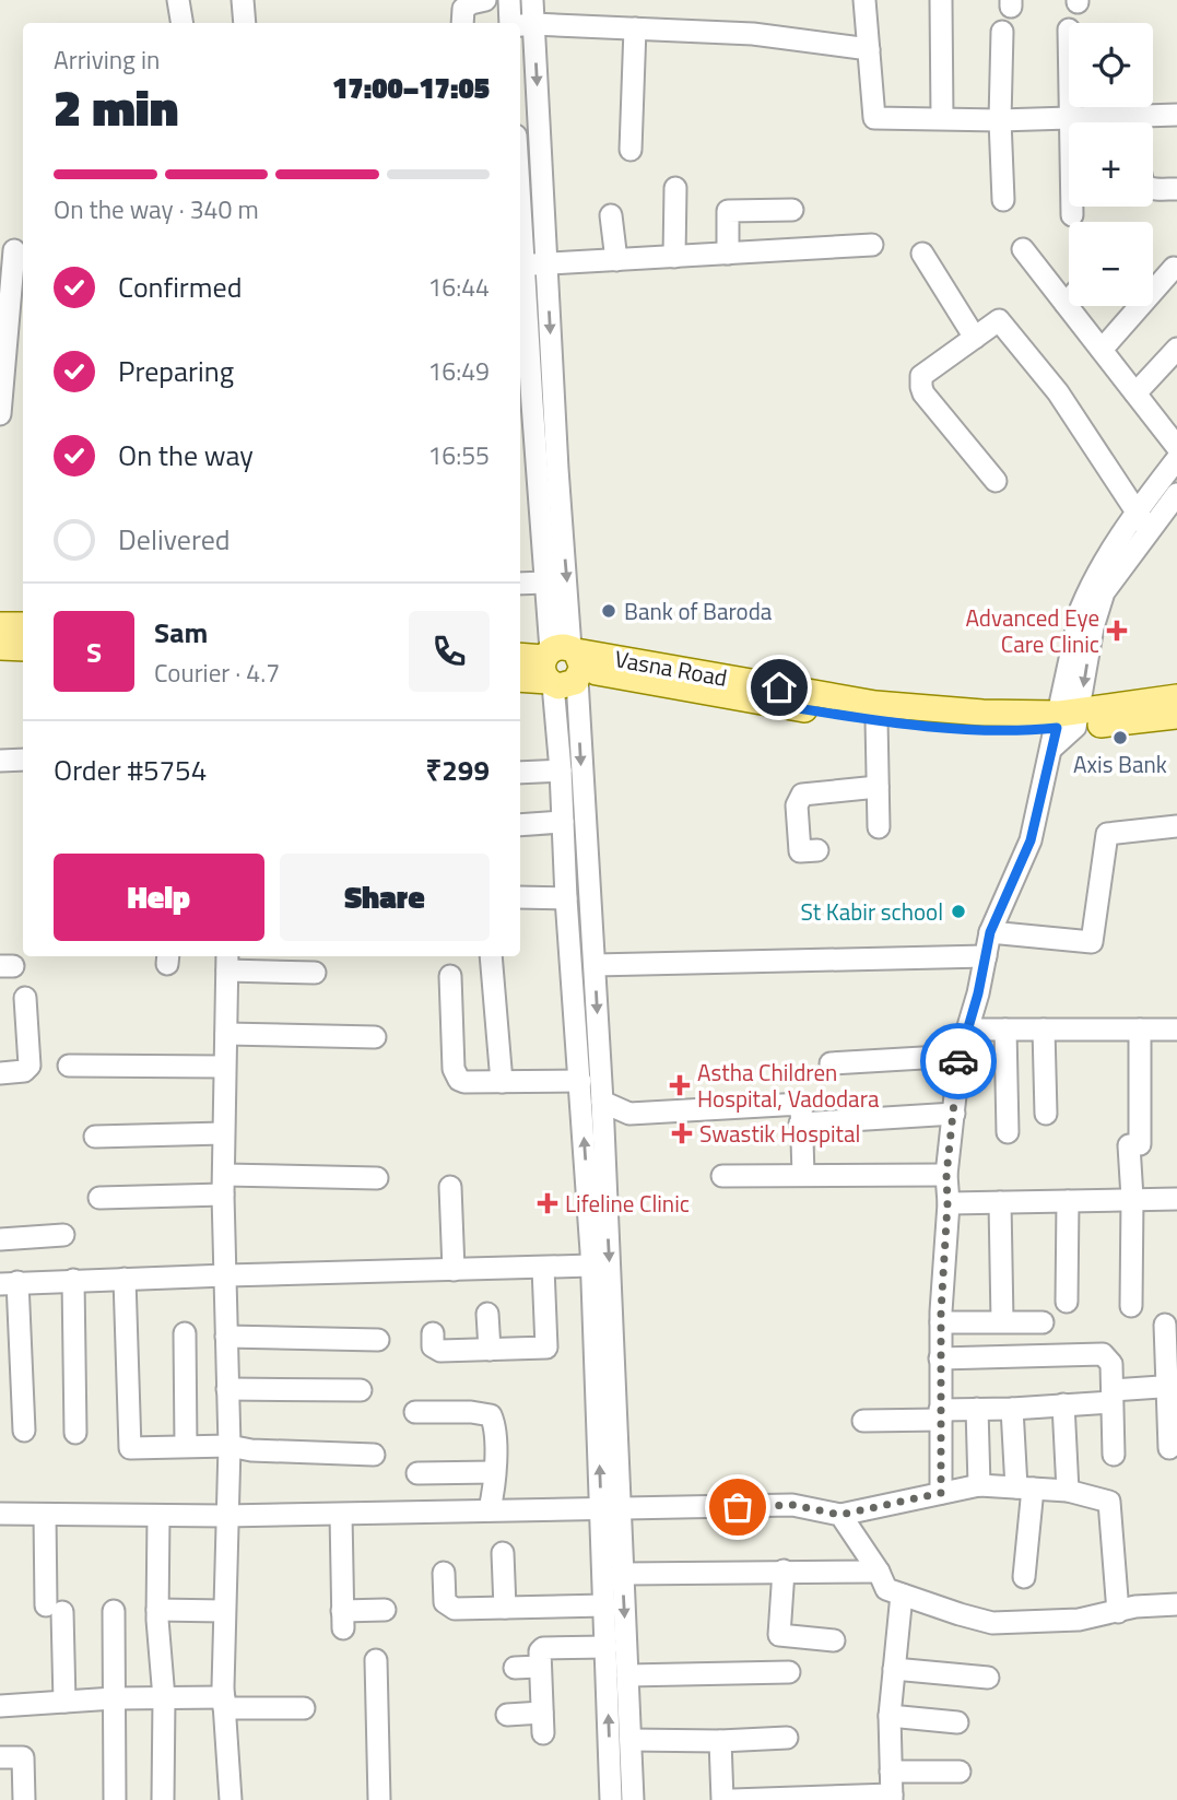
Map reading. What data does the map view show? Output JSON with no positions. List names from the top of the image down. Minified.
{"streets":{"main road":["Vasna Road"]},"places":{"other":["Bank of Baroda","Axis Bank","St Kabir school"],"health":["Advanced Eye Care Clinic","Astha Children Hospital, Vadodara","Swastik Hospital","Lifeline Clinic"]},"page":{"map_buttons":["+","−"],"heading":["2 min","Arriving in","17:00–17:05"],"panel":["Sam","Courier · 4.7","Order #5754","₹299"],"bar":"On the way · 340 m","list":[["Confirmed","16:44"],["Preparing","16:49"],["On the way","16:55"],"Delivered"],"round":"S","buttons":["Help","Share"]}}
